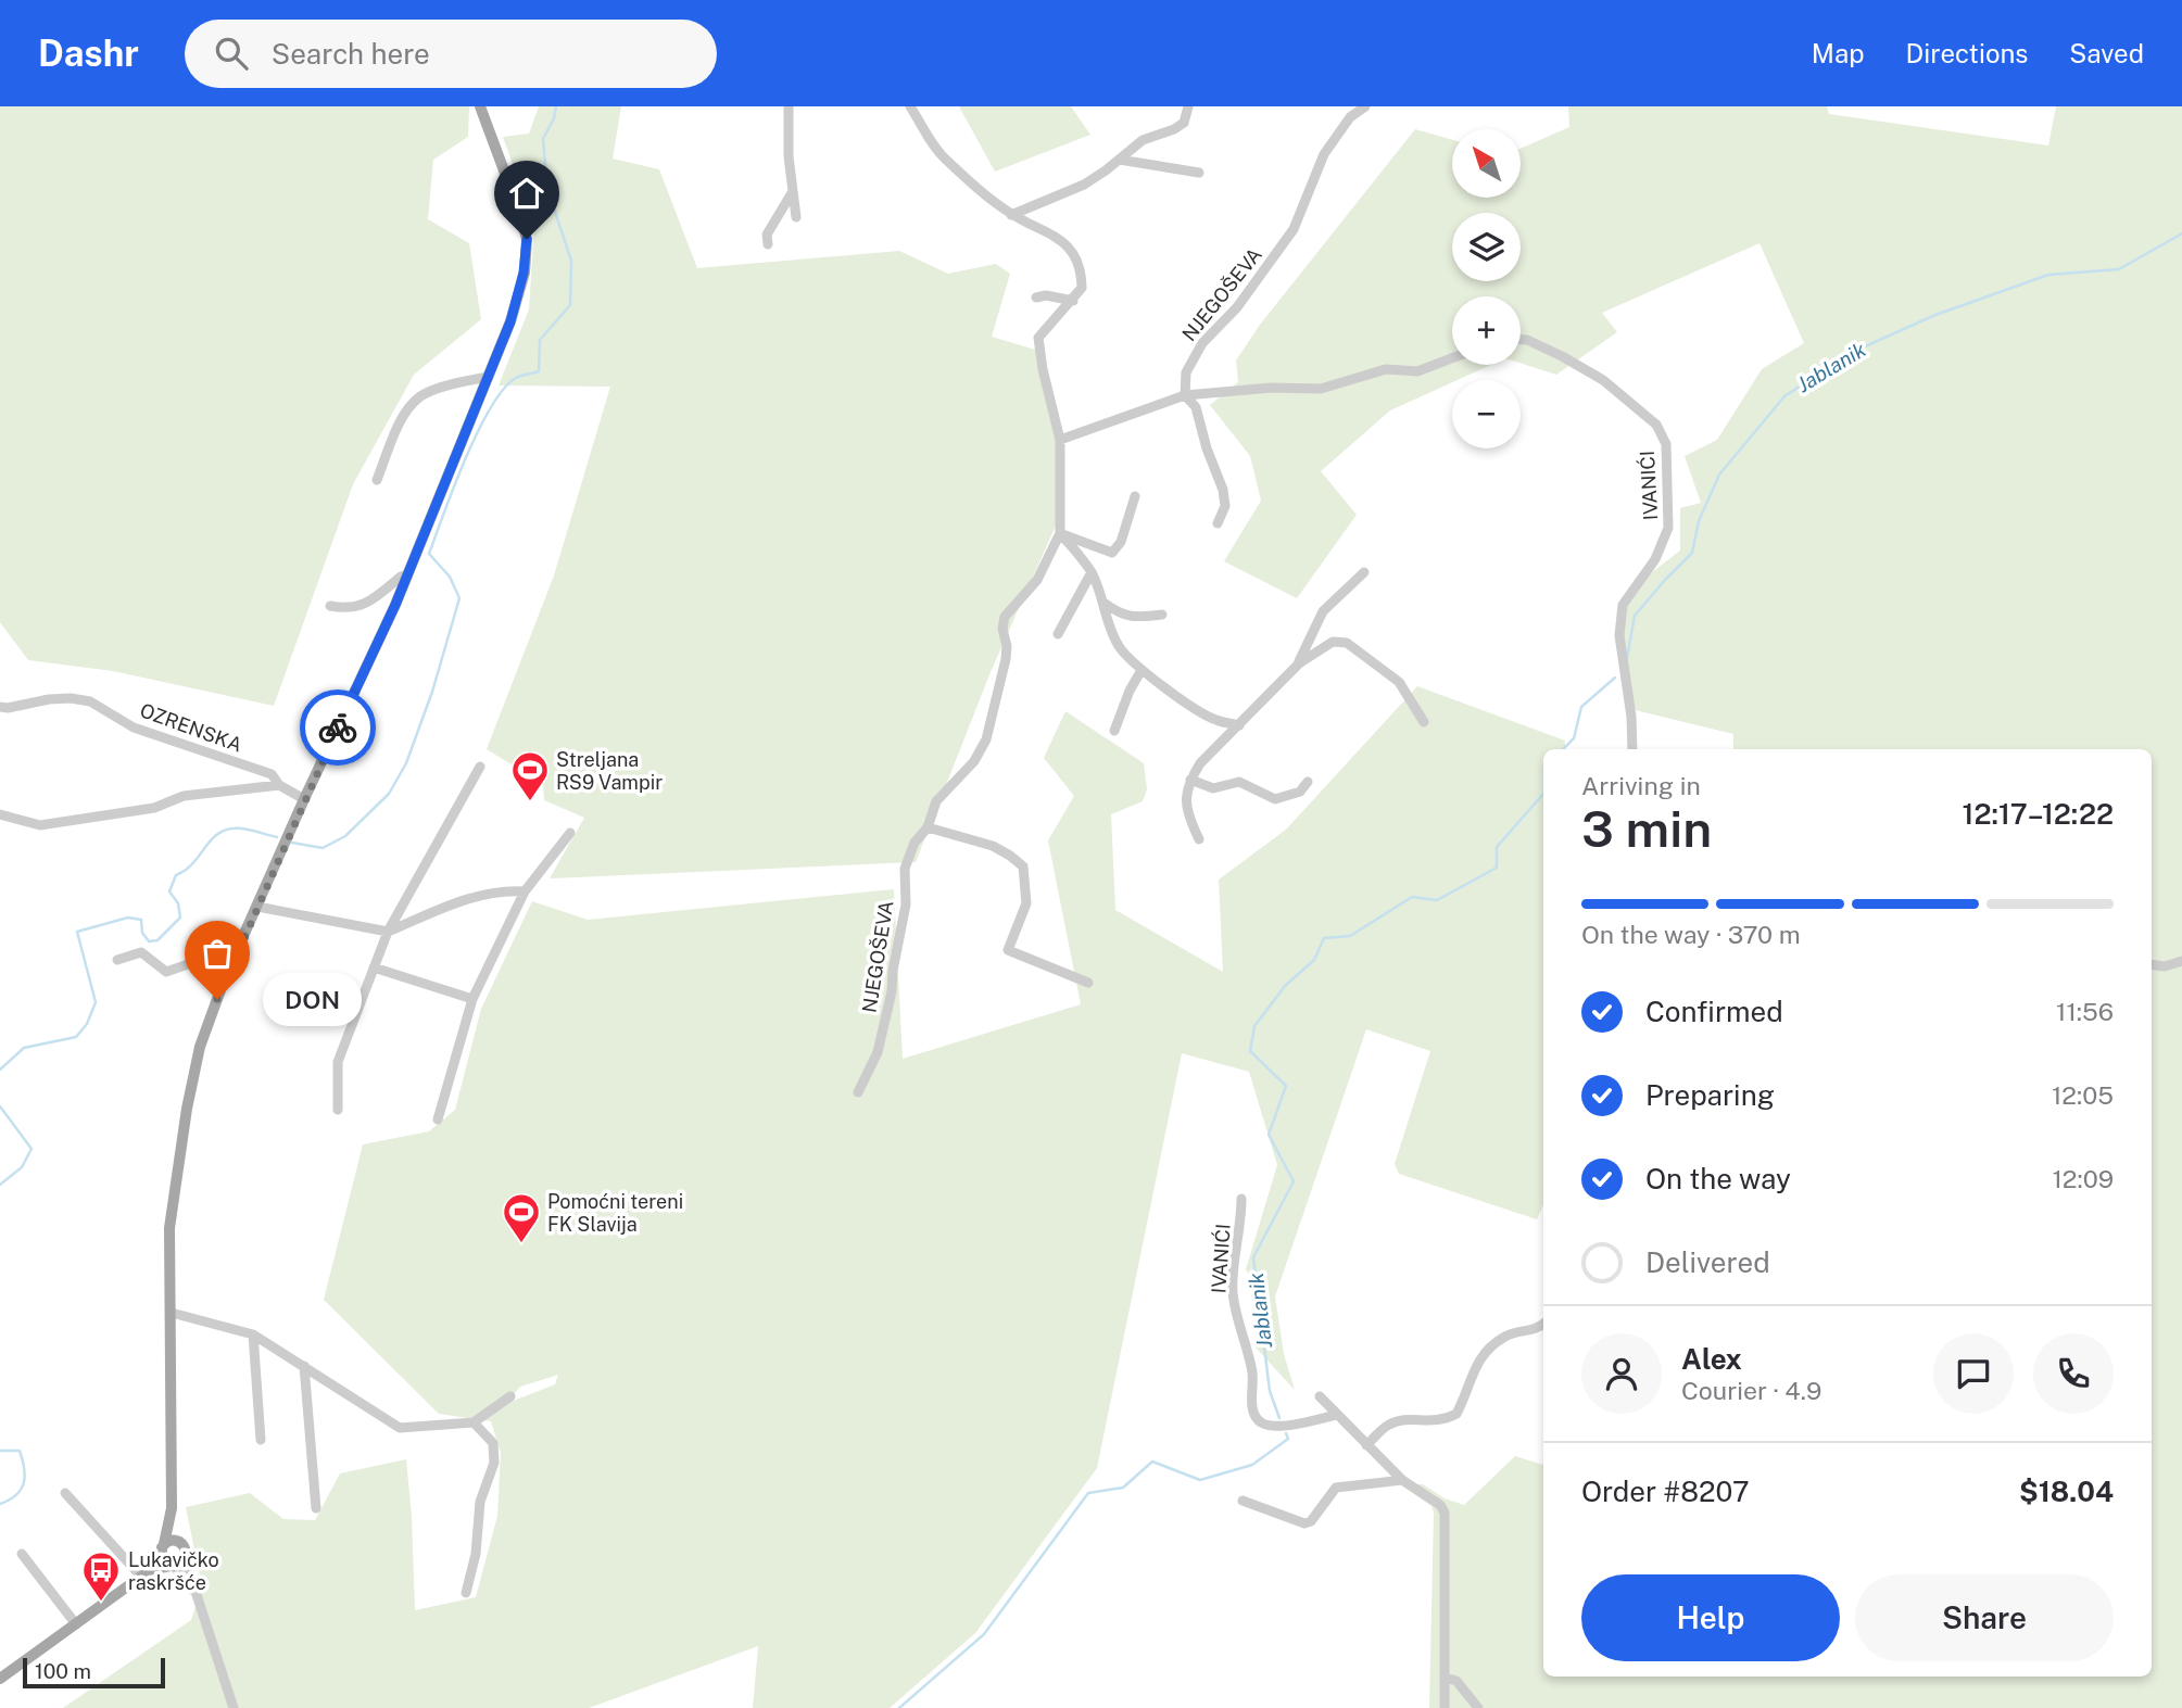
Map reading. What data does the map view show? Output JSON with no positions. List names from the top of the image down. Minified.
{"streets":{"street":["NJEGOŠEVA","IVANIĆI","OZRENSKA"]},"water":["Jablanik"],"places":{"sports":["Streljana RS9 Vampir","Pomoćni tereni FK Slavija"],"other":["DON"],"bus stop":["Lukavičko raskršće"]},"scale_bar":"100 m","north":"top left","page":{"header":"Dashr","search":"Search here","nav":["Map","Directions","Saved"],"map_buttons":["+","−"],"heading":["3 min","Arriving in","12:17–12:22"],"panel":["Alex","Courier · 4.9","Order #8207","$18.04"],"bar":"On the way · 370 m","list":[["Confirmed","11:56"],["Preparing","12:05"],["On the way","12:09"],"Delivered"],"bubble":"DON","buttons":["Help","Share"],"scale":"100 m"}}
